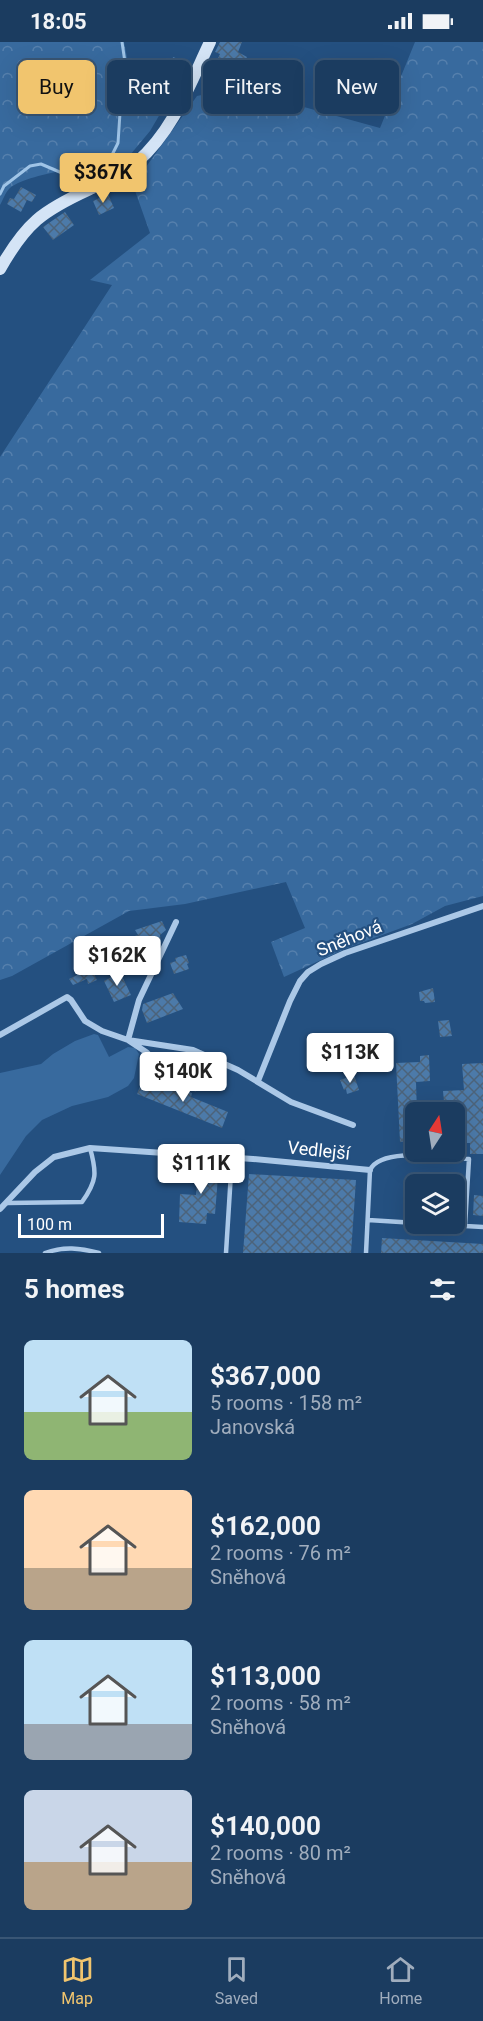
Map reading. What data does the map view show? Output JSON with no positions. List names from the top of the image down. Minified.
{"streets":{"street":["Sněhová","Vedlejší"]},"scale_bar":"100 m","north":"top","page":{"status":"18:05","chip":["Buy","Rent","Filters","New"],"price":["$367K","$162K","$113K","$140K","$111K"],"scale":"100 m","heading":"5 homes","list":[{"name":"$367,000","note":"5 rooms · 158 m² · Janovská"},{"name":"$162,000","note":"2 rooms · 76 m² · Sněhová"},{"name":"$113,000","note":"2 rooms · 58 m² · Sněhová"},{"name":"$140,000","note":"2 rooms · 80 m² · Sněhová"}],"tabs":["Map","Saved","Home"]}}
